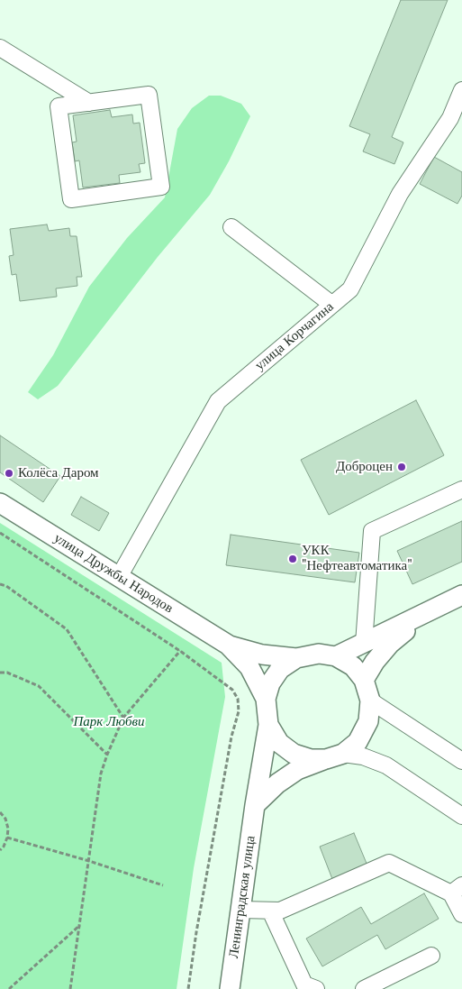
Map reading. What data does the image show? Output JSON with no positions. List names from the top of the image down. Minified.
{"streets":{"main road":["улица Дружбы Народов","Ленинградская улица"],"street":["улица Корчагина"]},"crossings":[["улица Корчагина","улица Дружбы Народов"]],"parks":["Парк Любви"],"places":["Доброцен","Колёса Даром","УКК \"Нефтеавтоматика\""]}
